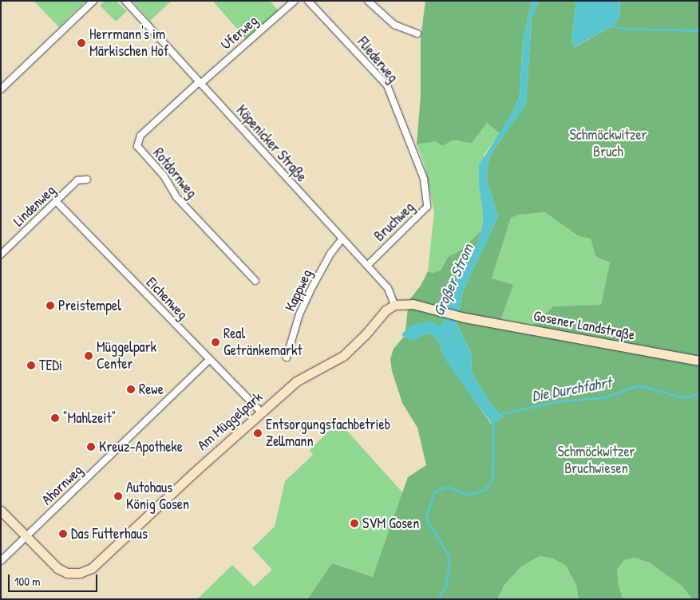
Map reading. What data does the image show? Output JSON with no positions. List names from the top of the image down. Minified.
{"streets":{"main road":["Gosener Landstraße","Am Müggelpark"],"street":["Uferweg","Fliederweg","Köpenicker Straße","Rotdornweg","Lindenweg","Bruchweg","Kappweg","Eichenweg","Ahornweg"]},"crossings":[["Uferweg","Köpenicker Straße"],["Uferweg","Rotdornweg"],["Fliederweg","Bruchweg"],["Köpenicker Straße","Rotdornweg"],["Köpenicker Straße","Bruchweg"],["Köpenicker Straße","Kappweg"],["Köpenicker Straße","Gosener Landstraße"],["Köpenicker Straße","Am Müggelpark"],["Lindenweg","Eichenweg"],["Eichenweg","Am Müggelpark"],["Eichenweg","Ahornweg"],["Gosener Landstraße","Am Müggelpark"],["Am Müggelpark","Ahornweg"]],"water":["Großer Strom","Die Durchfahrt"],"parks":["Schmöckwitzer Bruch","Schmöckwitzer Bruchwiesen"],"places":["Herrmann's im Märkischen Hof","Preistempel","Real Getränkemarkt","Müggelpark Center","TEDi","Rewe","\"Mahlzeit\"","Entsorgungsfachbetrieb Zellmann","Kreuz-Apotheke","Autohaus König Gosen","SVM Gosen","Das Futterhaus"],"scale_bar":"100 m"}
